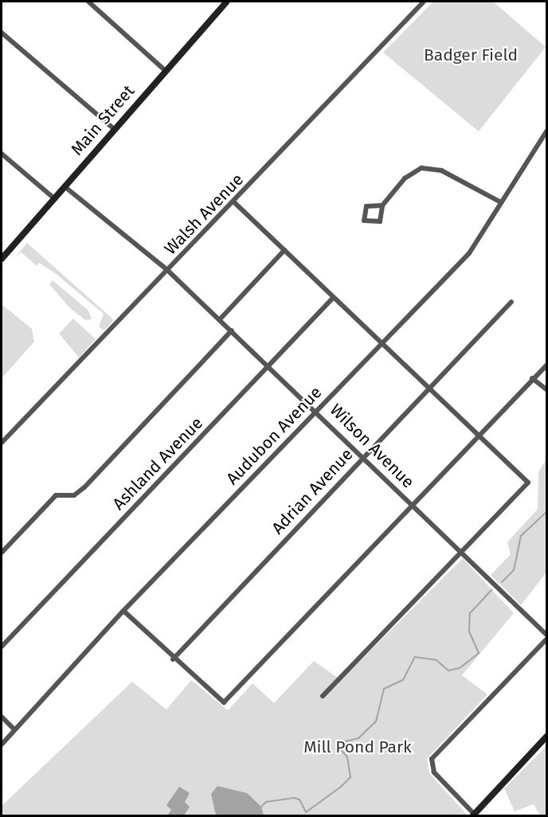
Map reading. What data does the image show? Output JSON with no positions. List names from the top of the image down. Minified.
{"streets":{"main road":["Main Street"],"street":["Walsh Avenue","Audubon Avenue","Wilson Avenue","Ashland Avenue","Adrian Avenue"]},"crossings":[["Main Street","Wilson Avenue"],["Walsh Avenue","Wilson Avenue"],["Audubon Avenue","Wilson Avenue"],["Wilson Avenue","Ashland Avenue"],["Wilson Avenue","Adrian Avenue"]],"parks":["Badger Field","Mill Pond Park"]}
